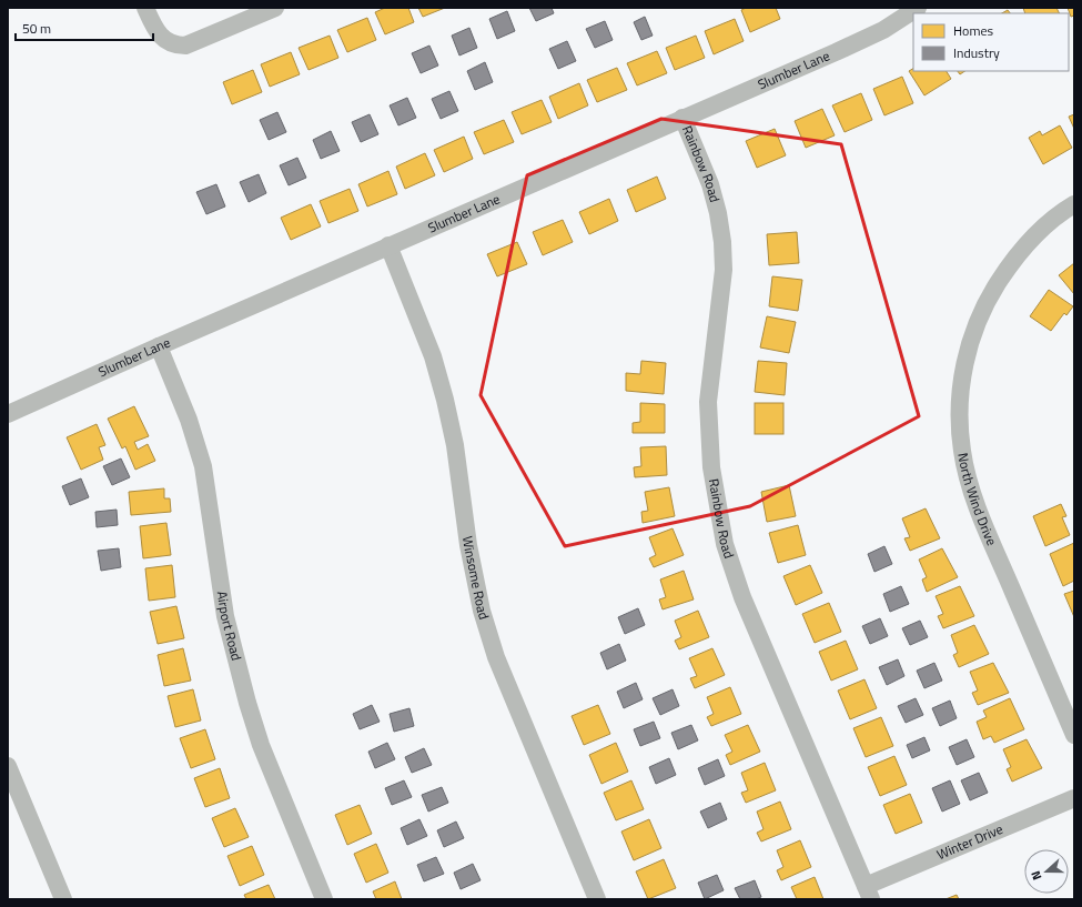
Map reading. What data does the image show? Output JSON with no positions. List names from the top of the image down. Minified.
{"streets":{"street":["Slumber Lane","Rainbow Road","North Wind Drive","Winsome Road","Airport Road","Winter Drive"]},"crossings":[["Slumber Lane","Rainbow Road"],["Slumber Lane","Winsome Road"],["Slumber Lane","Airport Road"],["Rainbow Road","Winter Drive"]],"legend":["Homes","Industry"],"scale_bar":"50 m","north":"left"}
